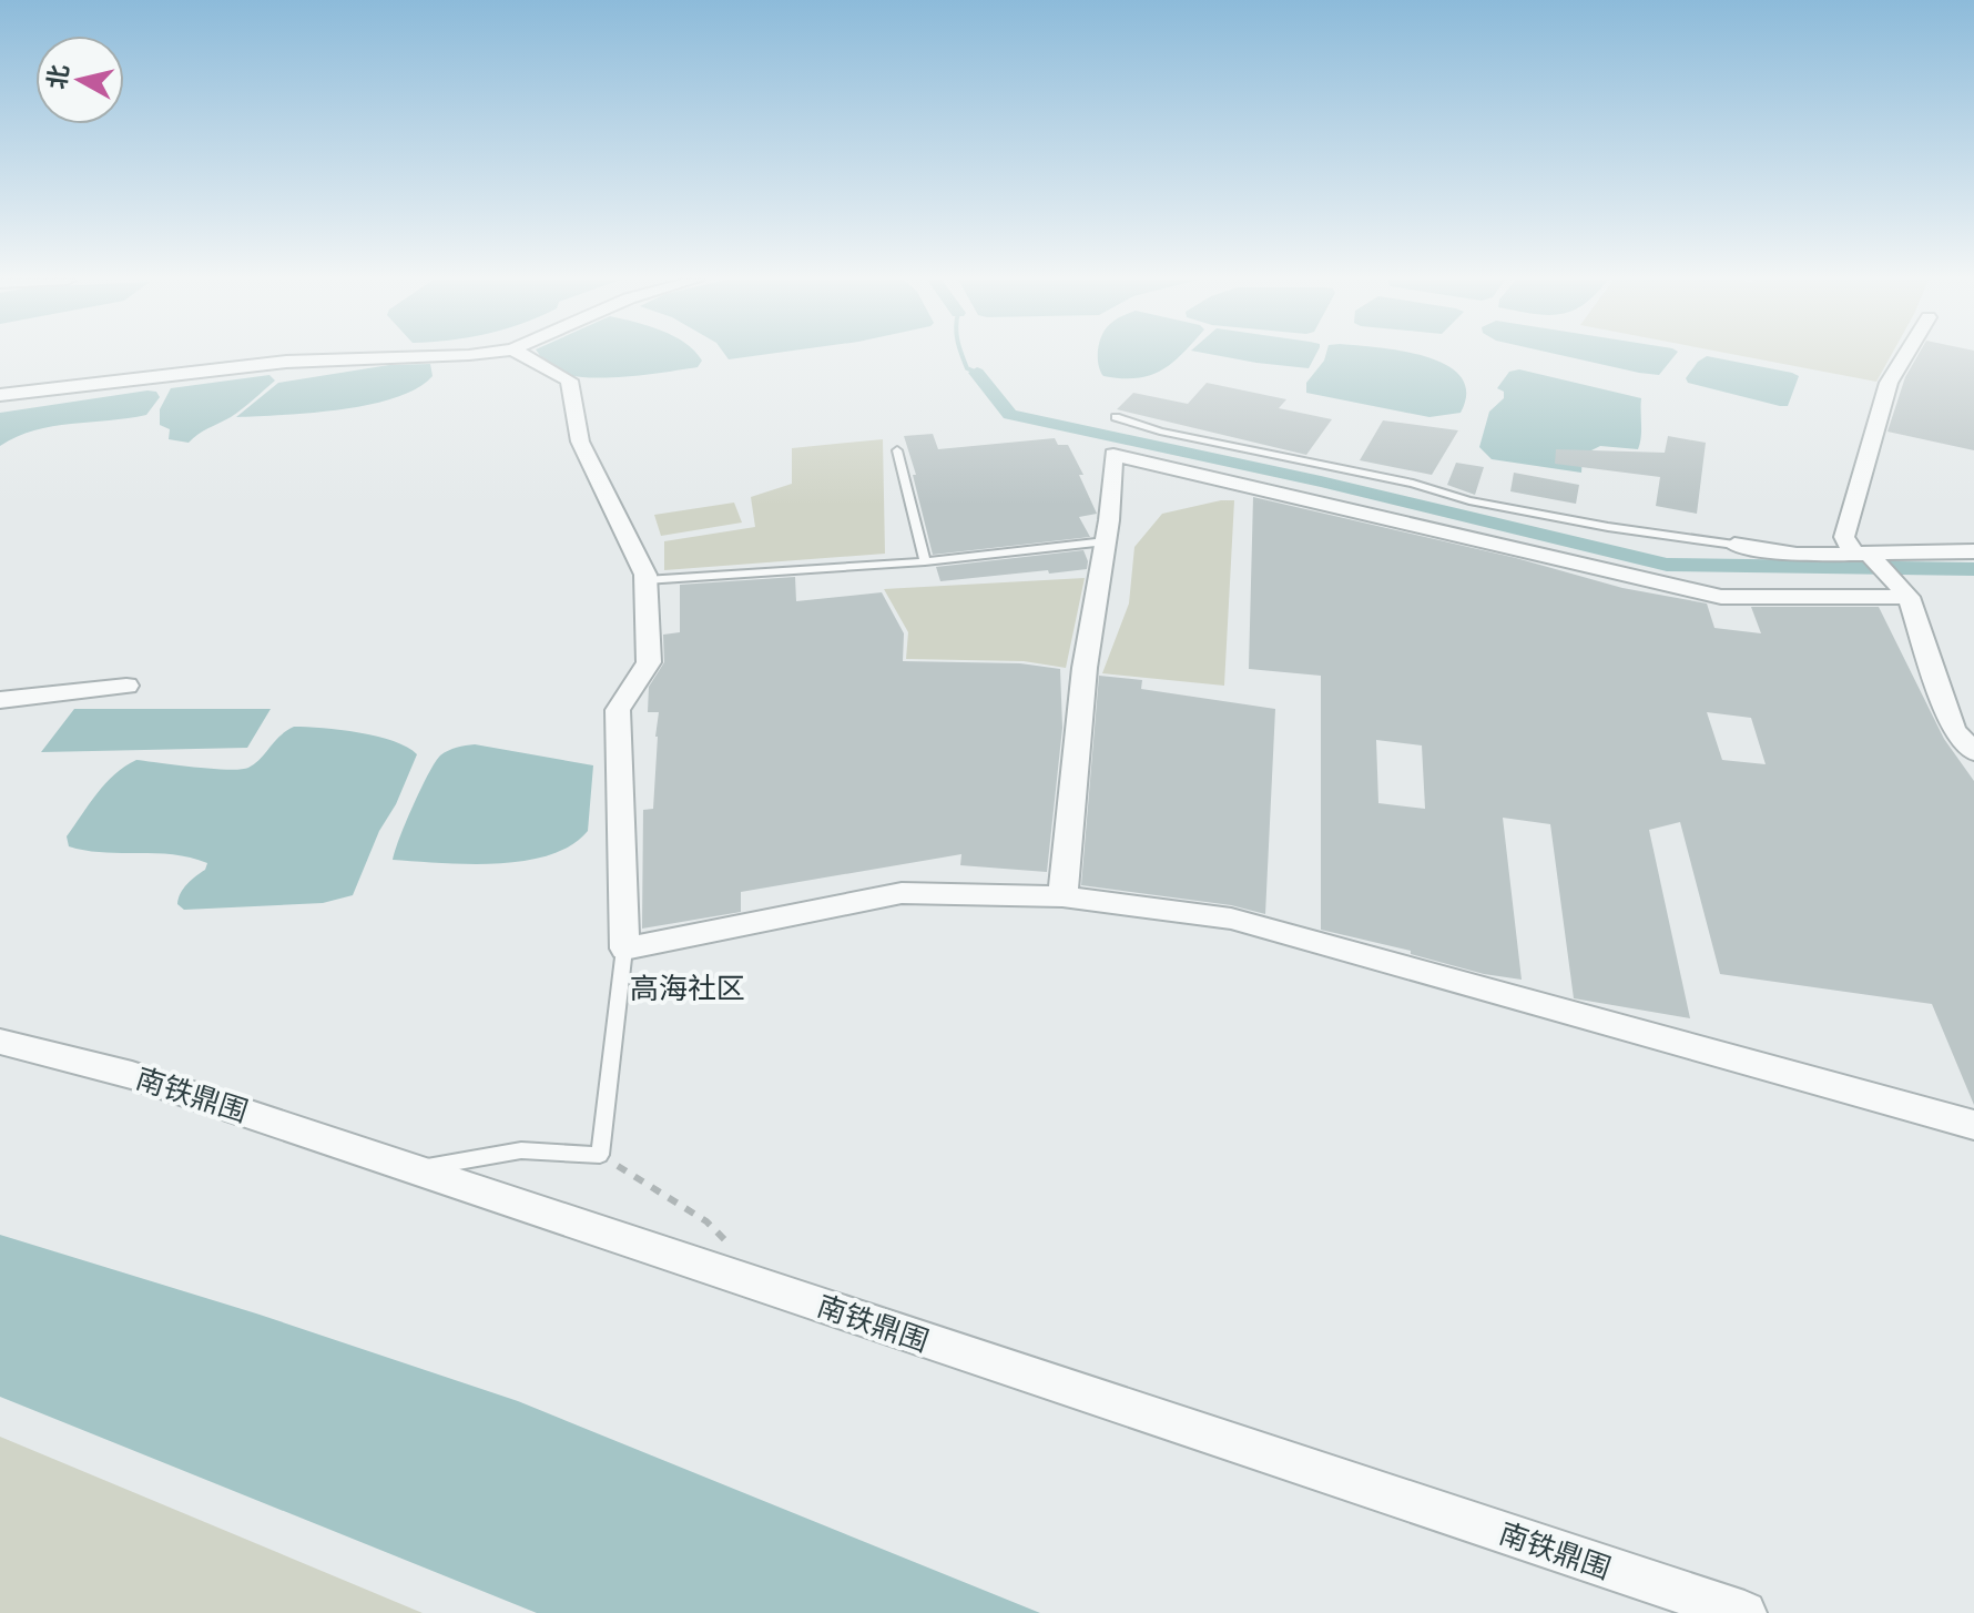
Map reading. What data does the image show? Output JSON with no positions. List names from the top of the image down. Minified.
{"streets":{"street":["南铁鼎围"]},"districts":["高海社区"],"north":"left"}
